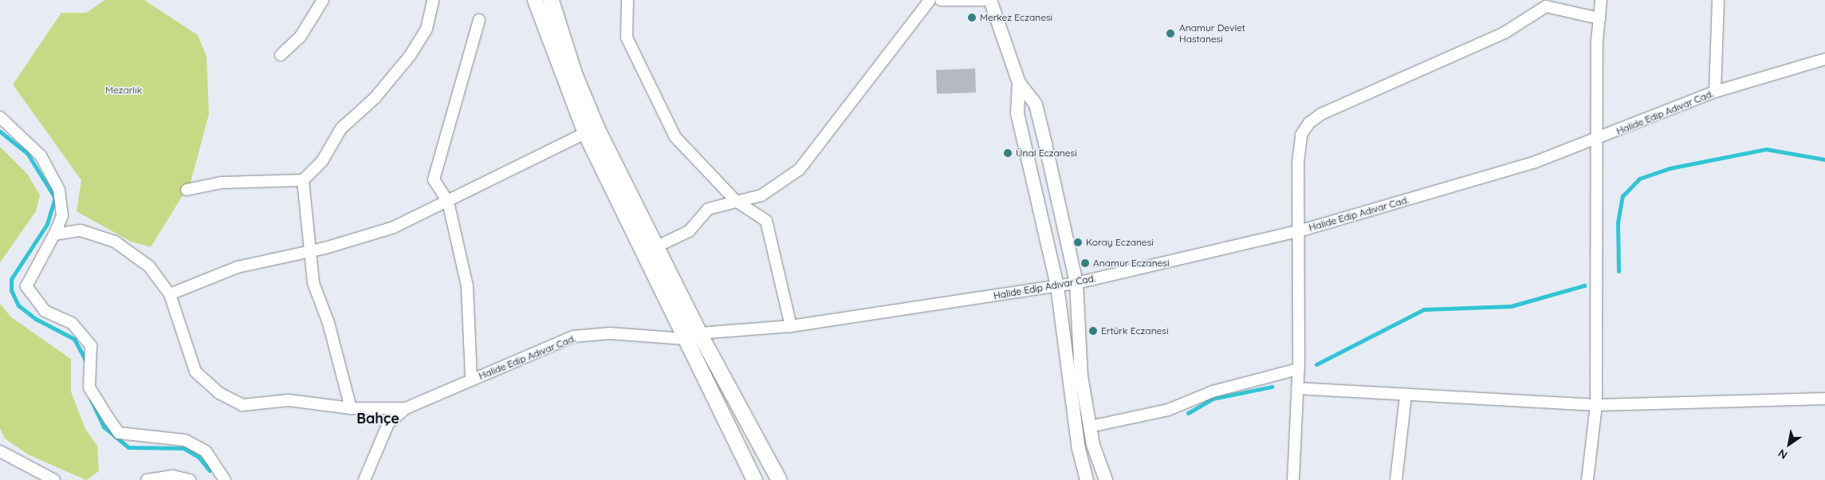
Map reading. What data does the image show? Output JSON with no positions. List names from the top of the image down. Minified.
{"streets":{"street":["Halide Edip Adıvar Cad."]},"districts":["Bahçe"],"parks":["Mezarlık"],"places":["Merkez Eczanesi","Anamur Devlet Hastanesi","Ünal Eczanesi","Koray Eczanesi","Anamur Eczanesi","Ertürk Eczanesi"],"north":"bottom left"}
